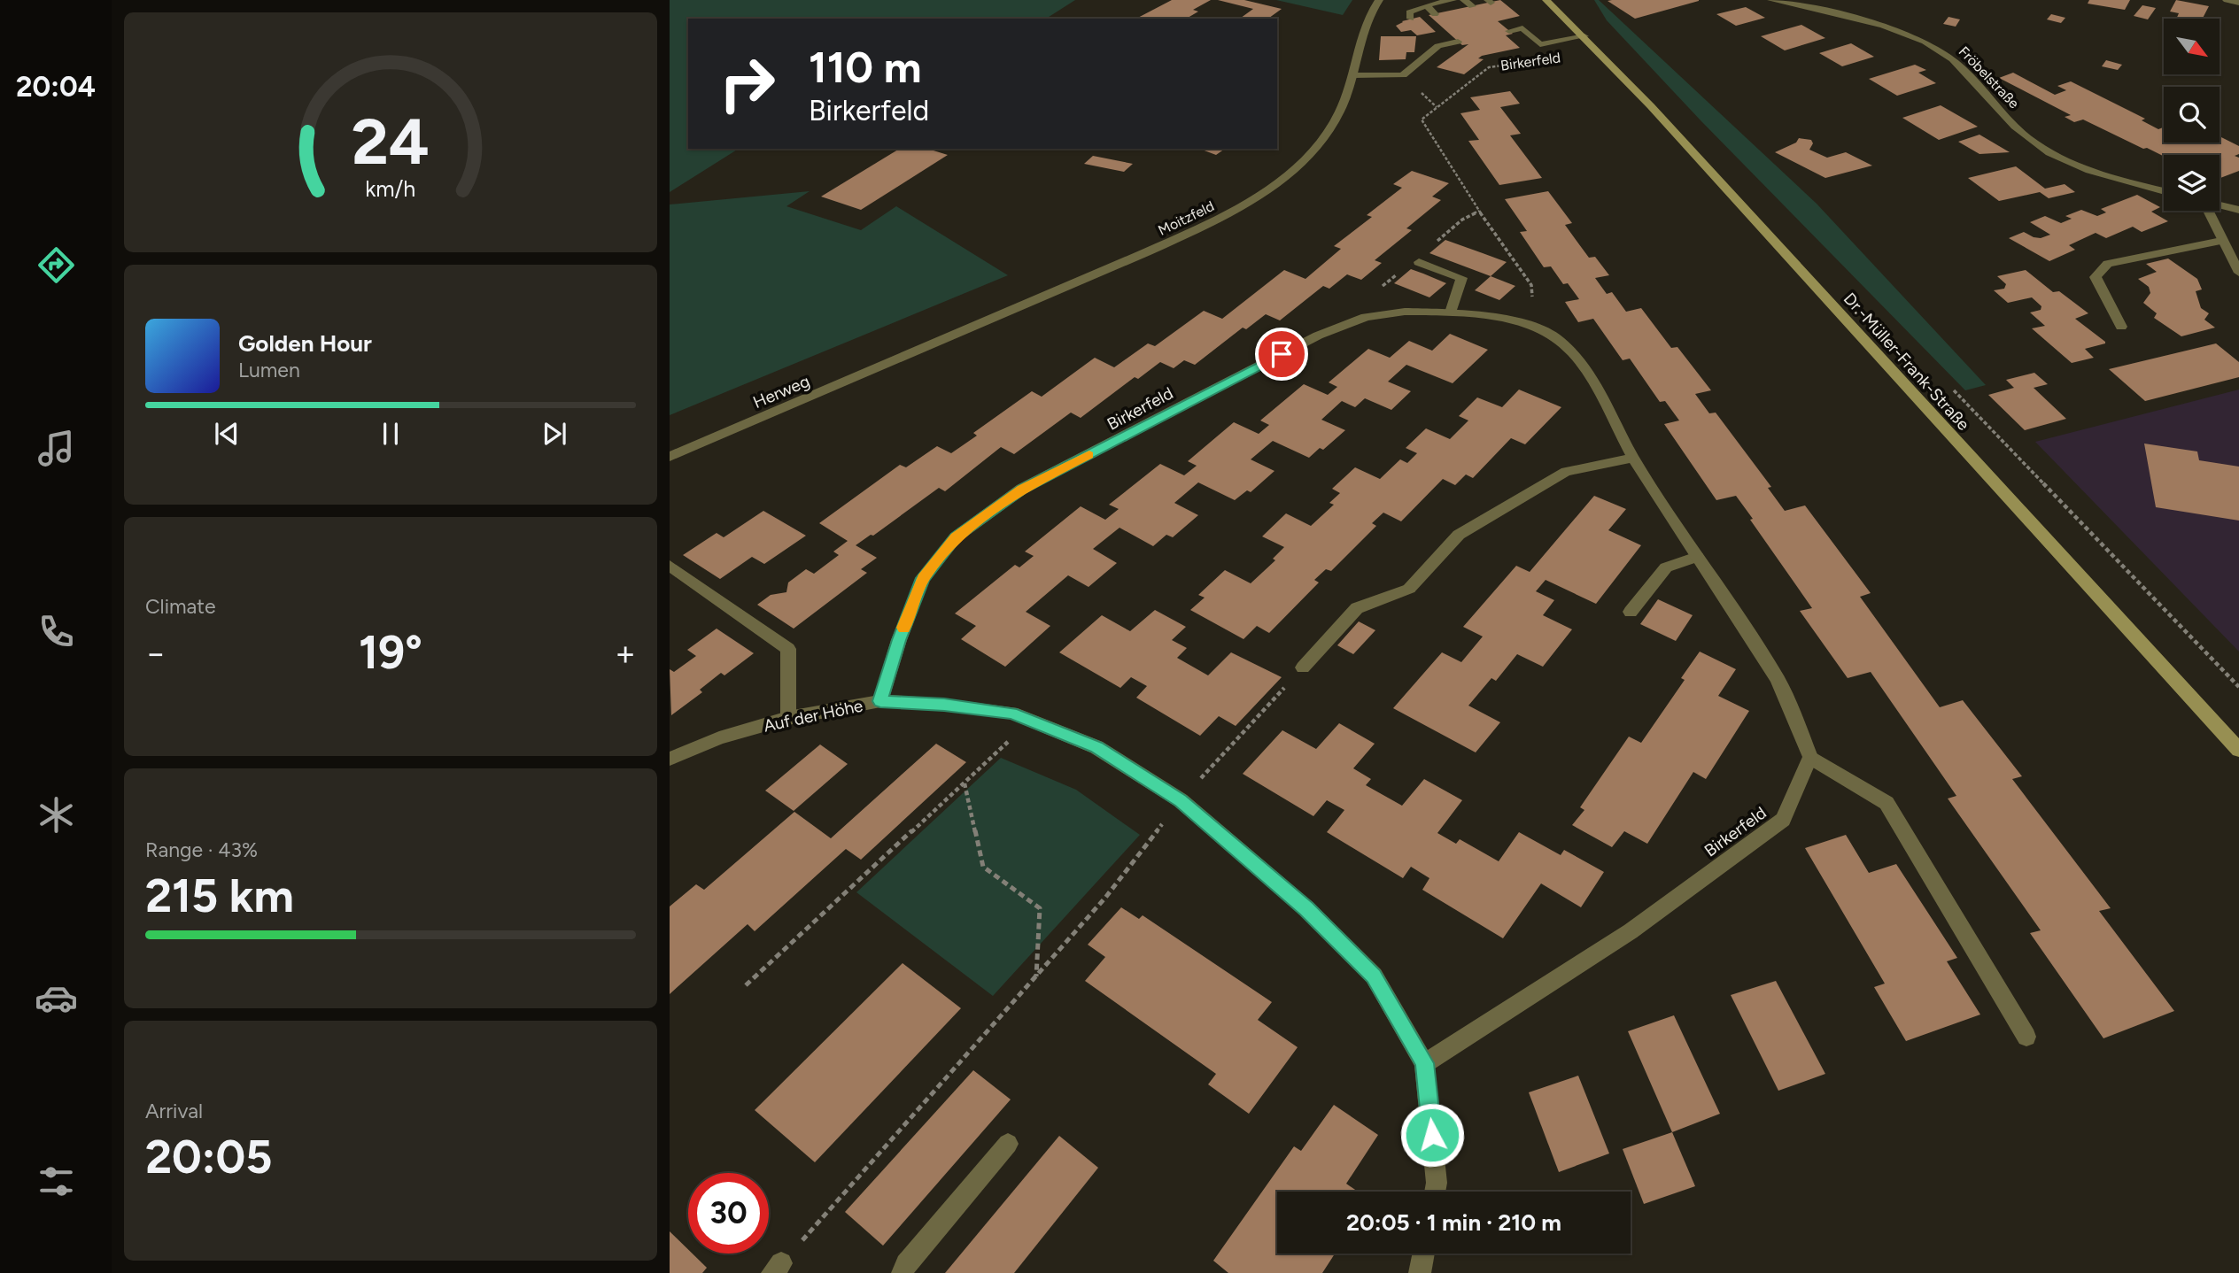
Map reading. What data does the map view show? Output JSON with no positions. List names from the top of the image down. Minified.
{"streets":{"main road":["Dr.-Müller-Frank-Straße"],"street":["Birkerfeld","Fröbelstraße","Moitzfeld","Herweg","Auf der Höhe"]},"crossings":[["Birkerfeld","Auf der Höhe"],["Moitzfeld","Herweg"]],"north":"bottom right","page":{"tabs":"20:04","turn":["110 m","Birkerfeld"],"song":["Golden Hour","Lumen"],"tile":["Climate",["Range · 43%","215 km"],["Arrival","20:05"]],"heat":["−","19°","+"],"limit":"30","trip":"20:05 · 1 min · 210 m","gauge":["24","km/h"]}}
